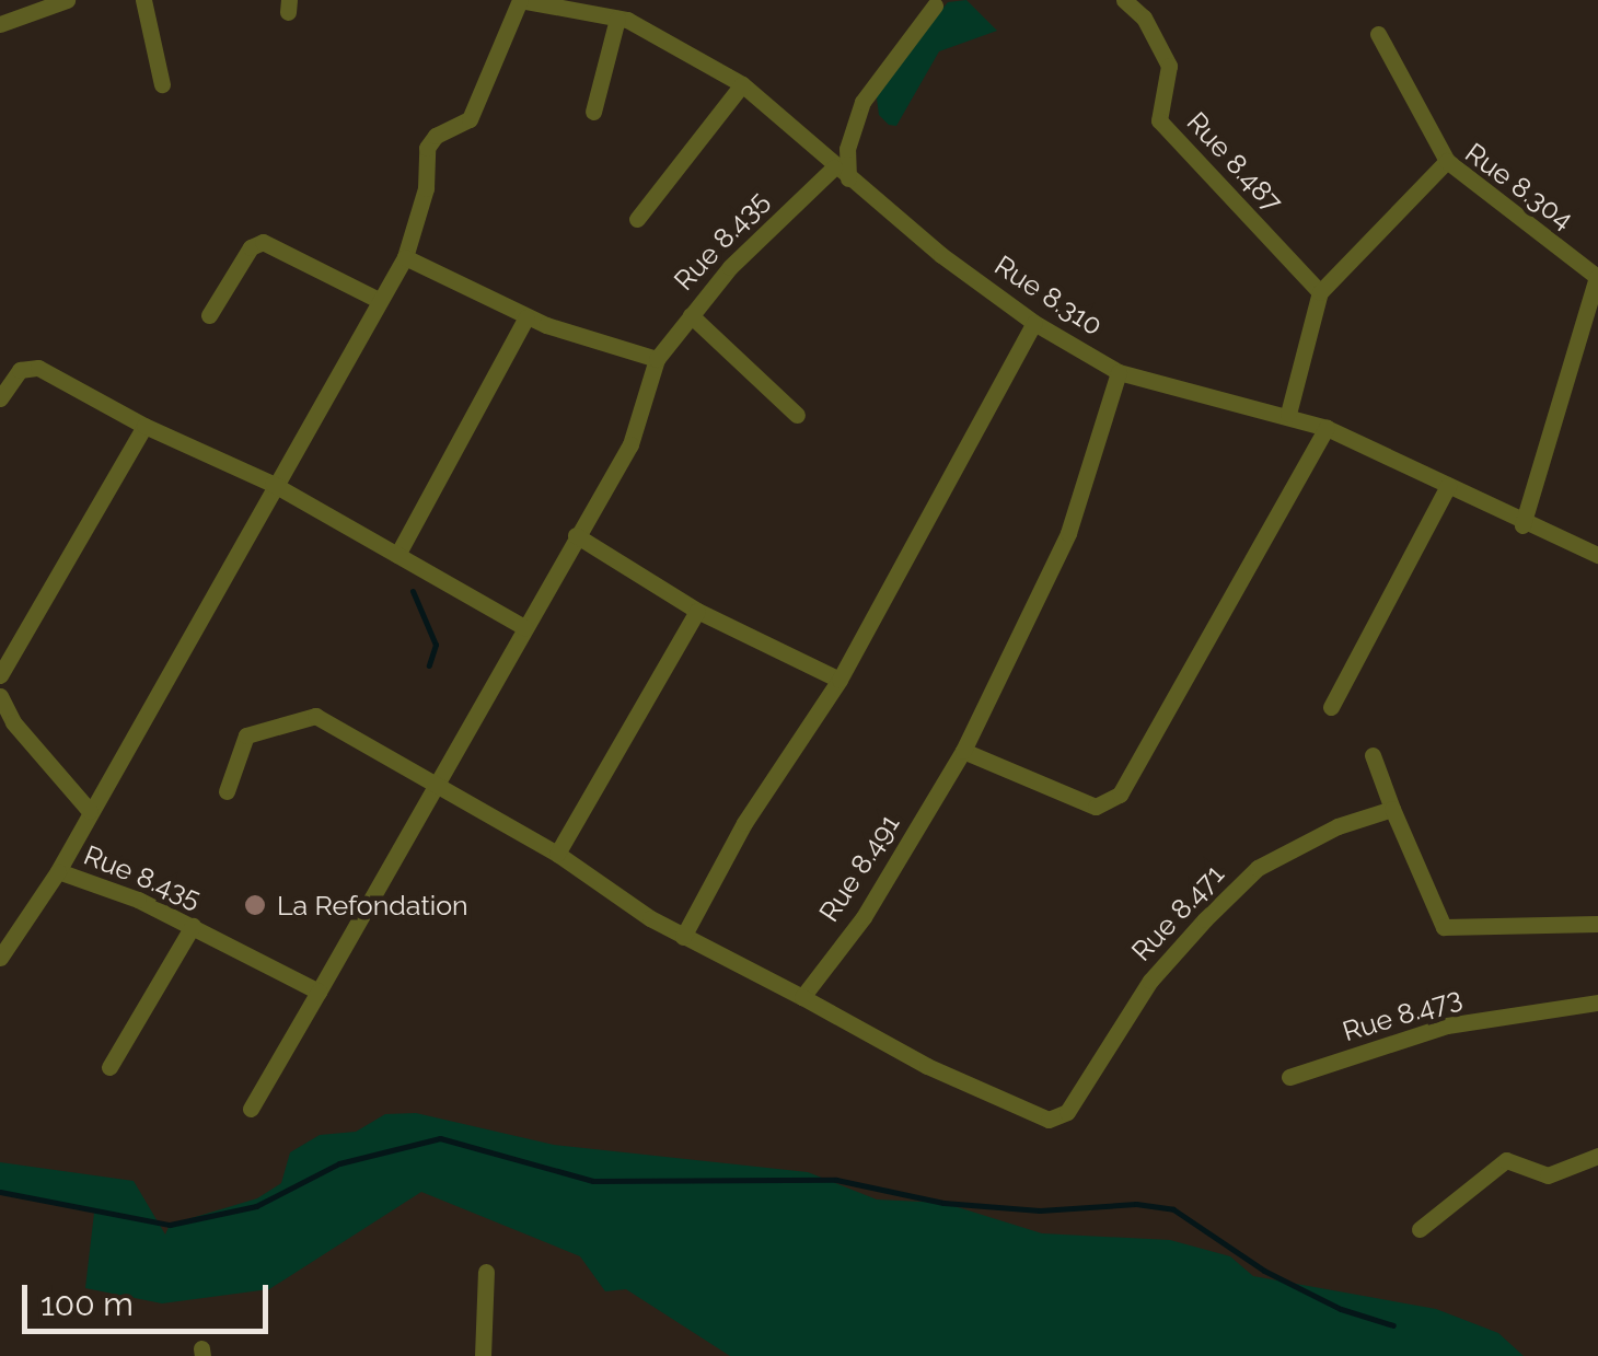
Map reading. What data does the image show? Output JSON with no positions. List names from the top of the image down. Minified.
{"streets":{"street":["Rue 8.487","Rue 8.304","Rue 8.435","Rue 8.310","Rue 8.491","Rue 8.471","Rue 8.473"]},"crossings":[["Rue 8.487","Rue 8.304"],["Rue 8.304","Rue 8.310"],["Rue 8.435","Rue 8.310"],["Rue 8.310","Rue 8.491"],["Rue 8.491","Rue 8.471"]],"places":["La Refondation"],"scale_bar":"100 m"}
